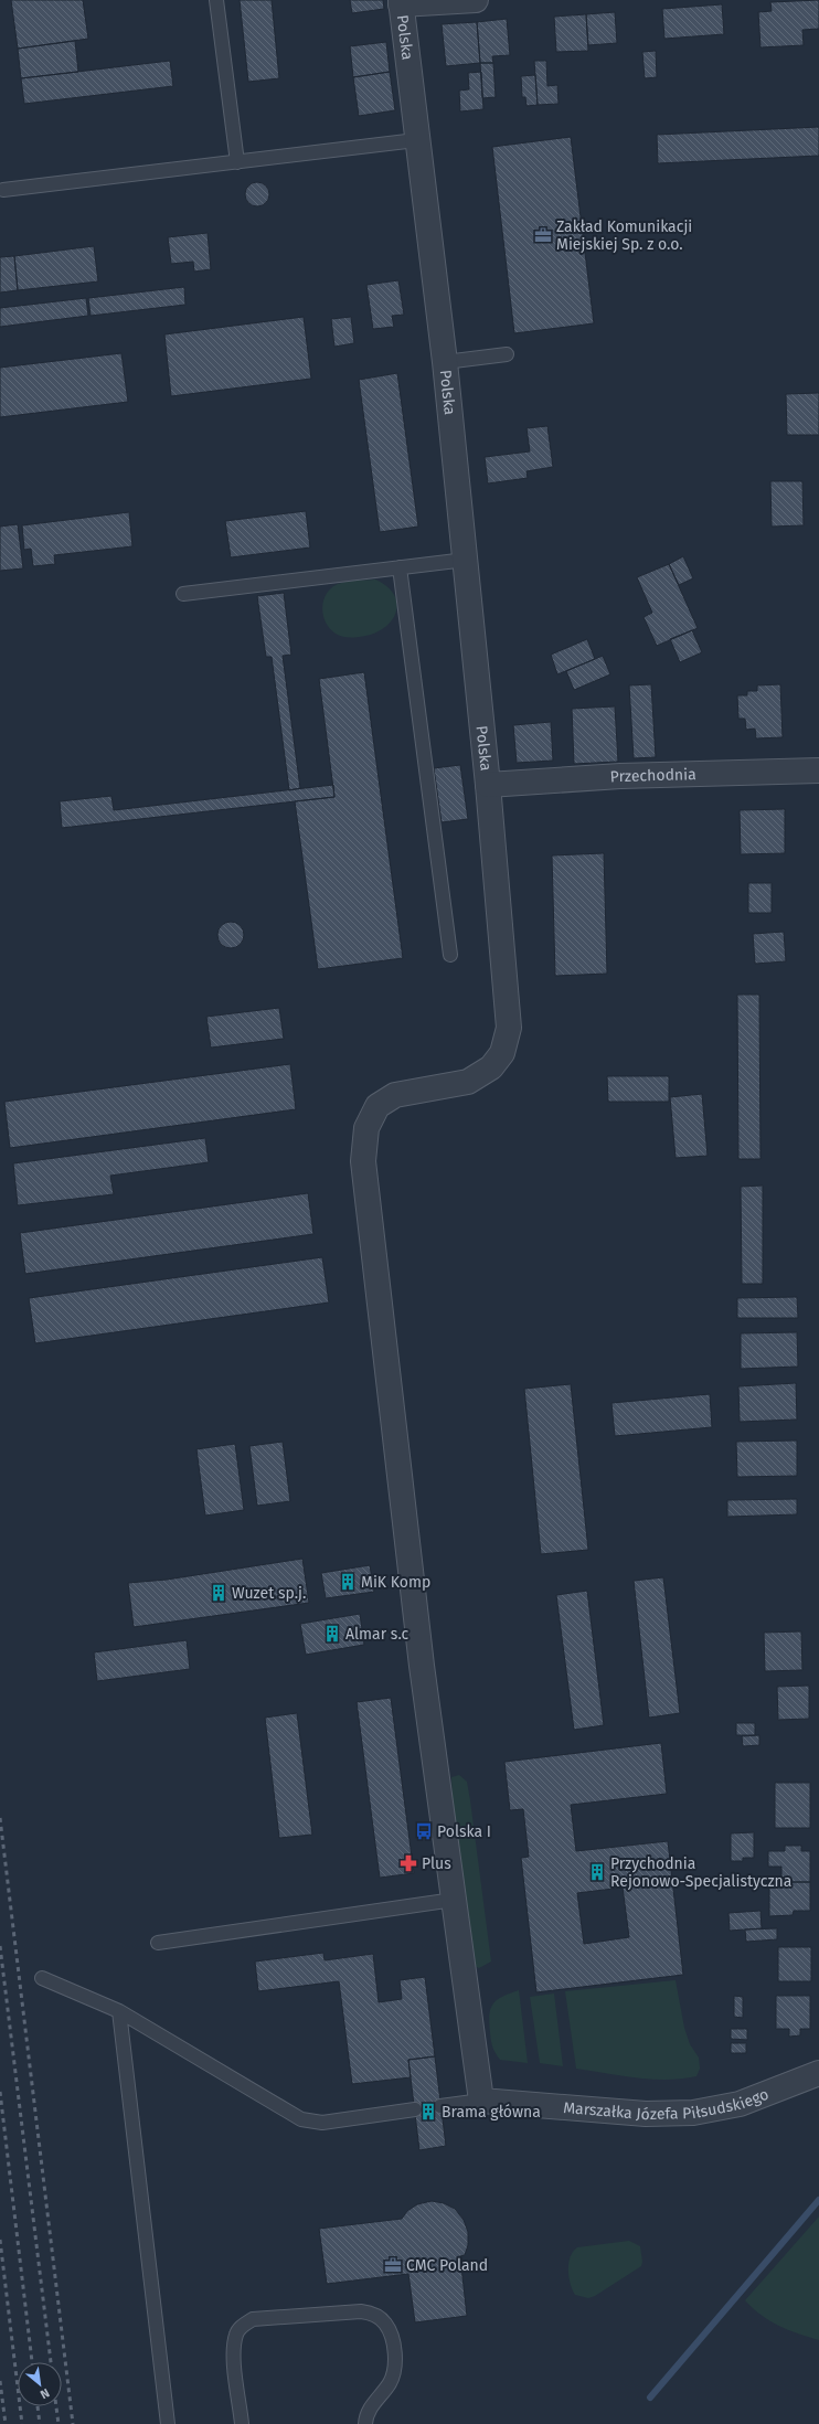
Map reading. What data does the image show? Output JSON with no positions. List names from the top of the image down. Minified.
{"streets":{"street":["Polska","Przechodnia","Marszałka Józefa Piłsudskiego"]},"crossings":[["Polska","Przechodnia"],["Polska","Marszałka Józefa Piłsudskiego"]],"places":{"office":["Zakład Komunikacji Miejskiej Sp. z o.o.","CMC Poland"],"building":["MiK Komp","Wuzet sp.j.","Almar s.c","Przychodnia Rejonowo-Specjalistyczna","Brama główna"],"bus stop":["Polska I"],"pharmacy":["Plus"]},"north":"bottom right"}
